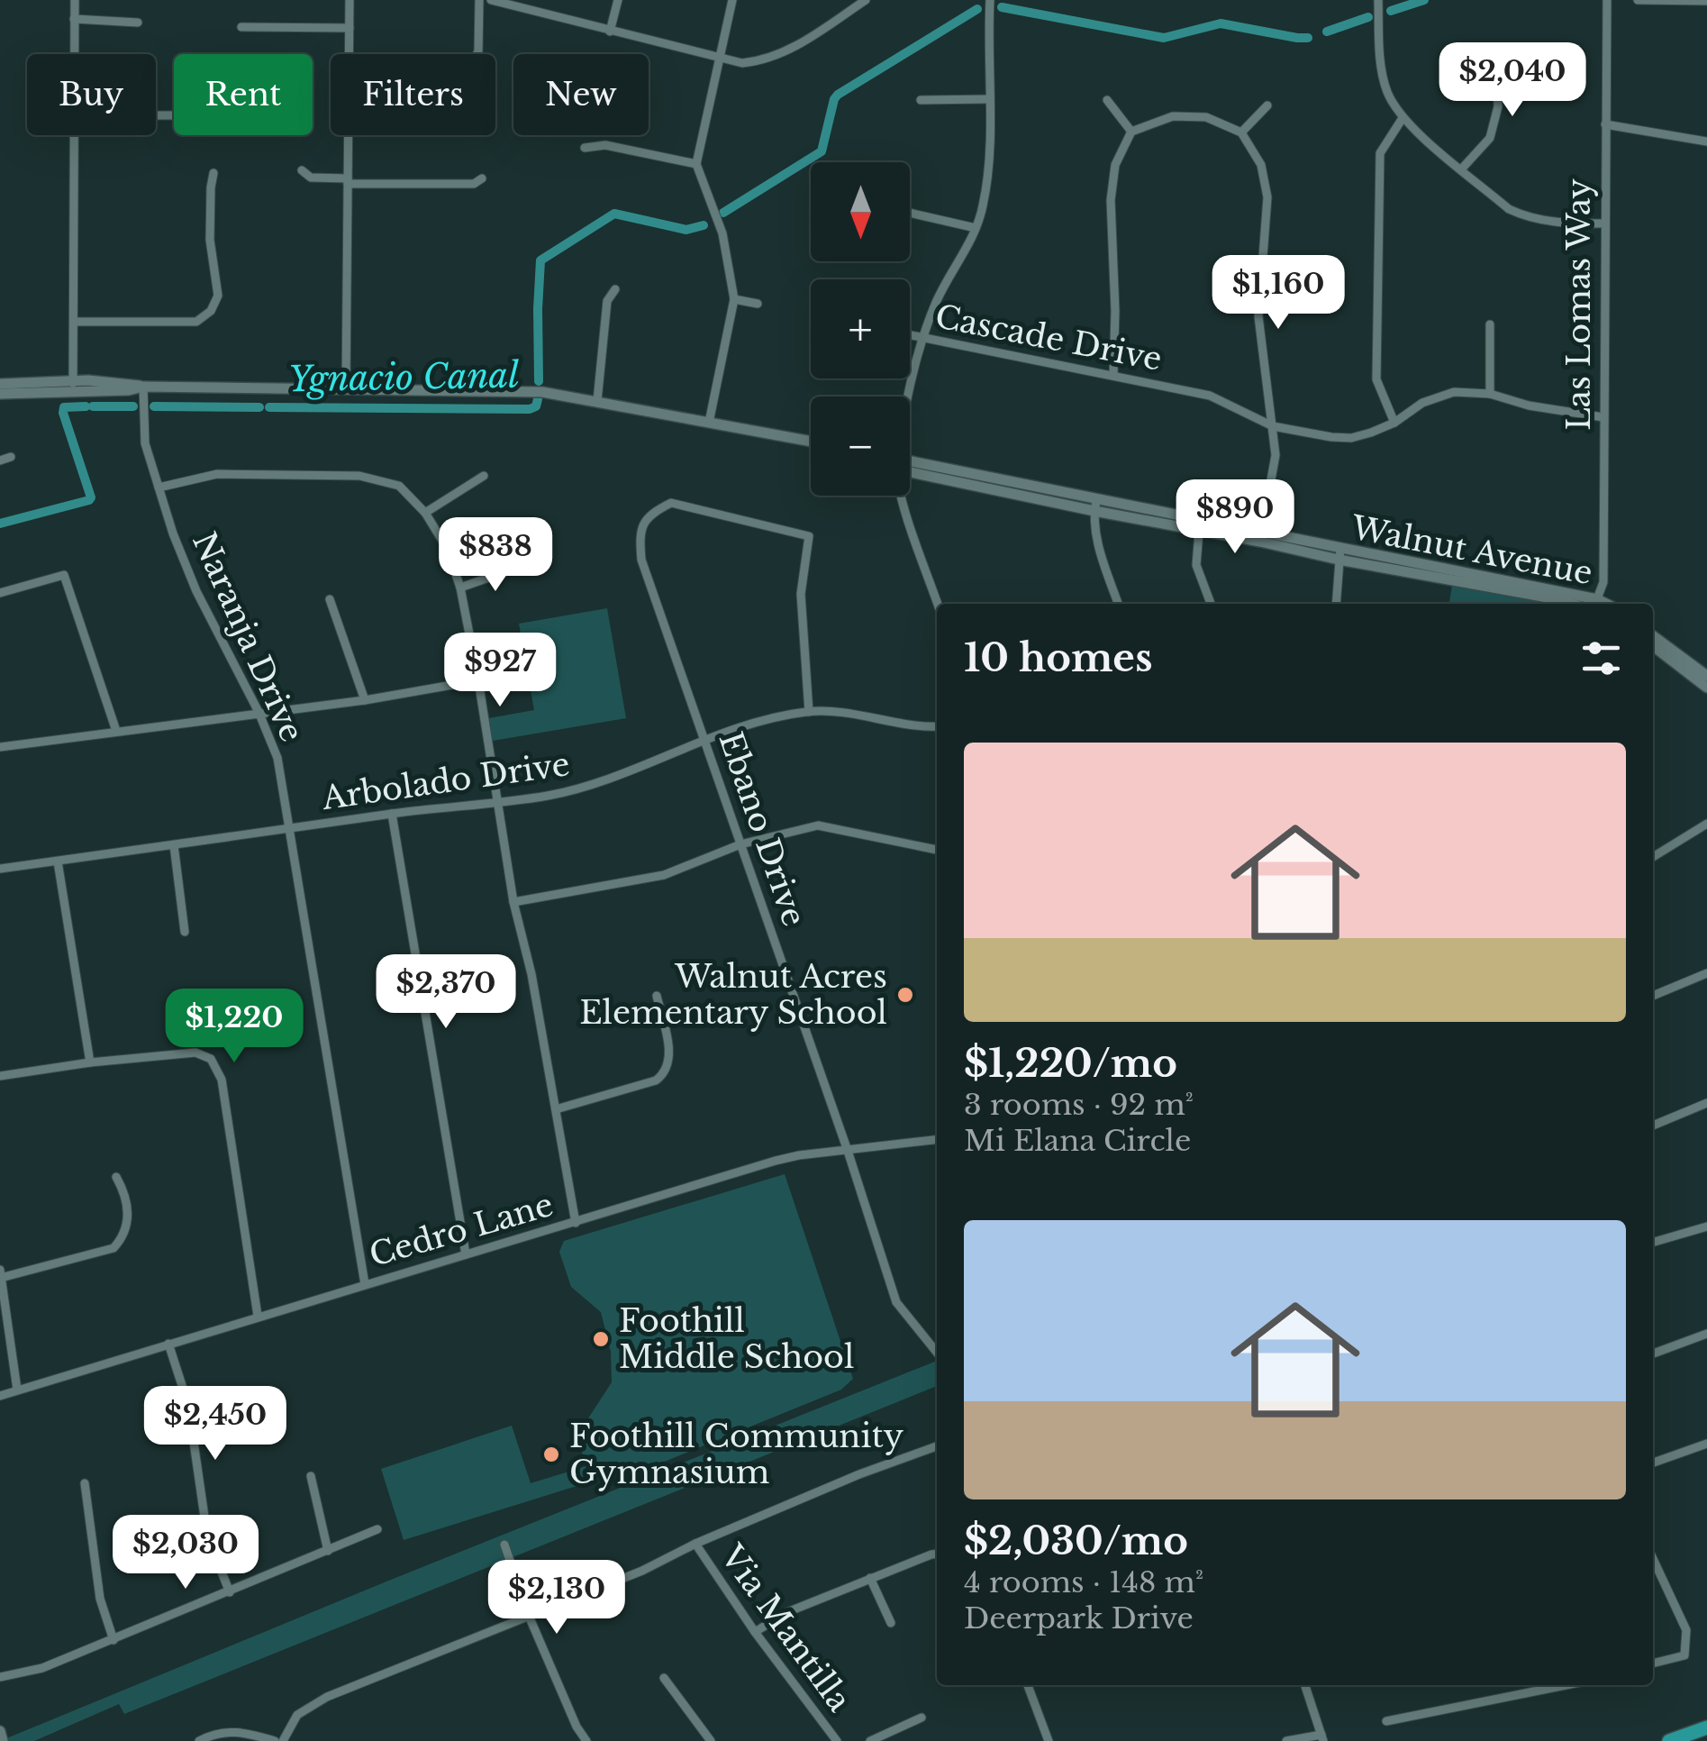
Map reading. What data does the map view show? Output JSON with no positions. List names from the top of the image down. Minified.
{"streets":{"street":["Las Lomas Way","Cascade Drive","Walnut Avenue","Naranja Drive","Arbolado Drive","Ebano Drive","Cedro Lane","Via Mantilla"]},"crossings":[["Las Lomas Way","Cascade Drive"],["Las Lomas Way","Walnut Avenue"],["Naranja Drive","Arbolado Drive"],["Naranja Drive","Cedro Lane"],["Arbolado Drive","Ebano Drive"],["Ebano Drive","Cedro Lane"]],"water":["Ygnacio Canal"],"places":["Walnut Acres Elementary School","Foothill Middle School","Foothill Community Gymnasium"],"north":"bottom","page":{"price":["$2,040","$1,160","$890","$838","$927","$2,370","$1,220","$2,450","$2,030","$2,130"],"chip":["Buy","Rent","Filters","New"],"map_buttons":["+","−"],"heading":"10 homes","list":[{"name":"$1,220/mo","note":"3 rooms · 92 m² · Mi Elana Circle"},{"name":"$2,030/mo","note":"4 rooms · 148 m² · Deerpark Drive"}]}}
